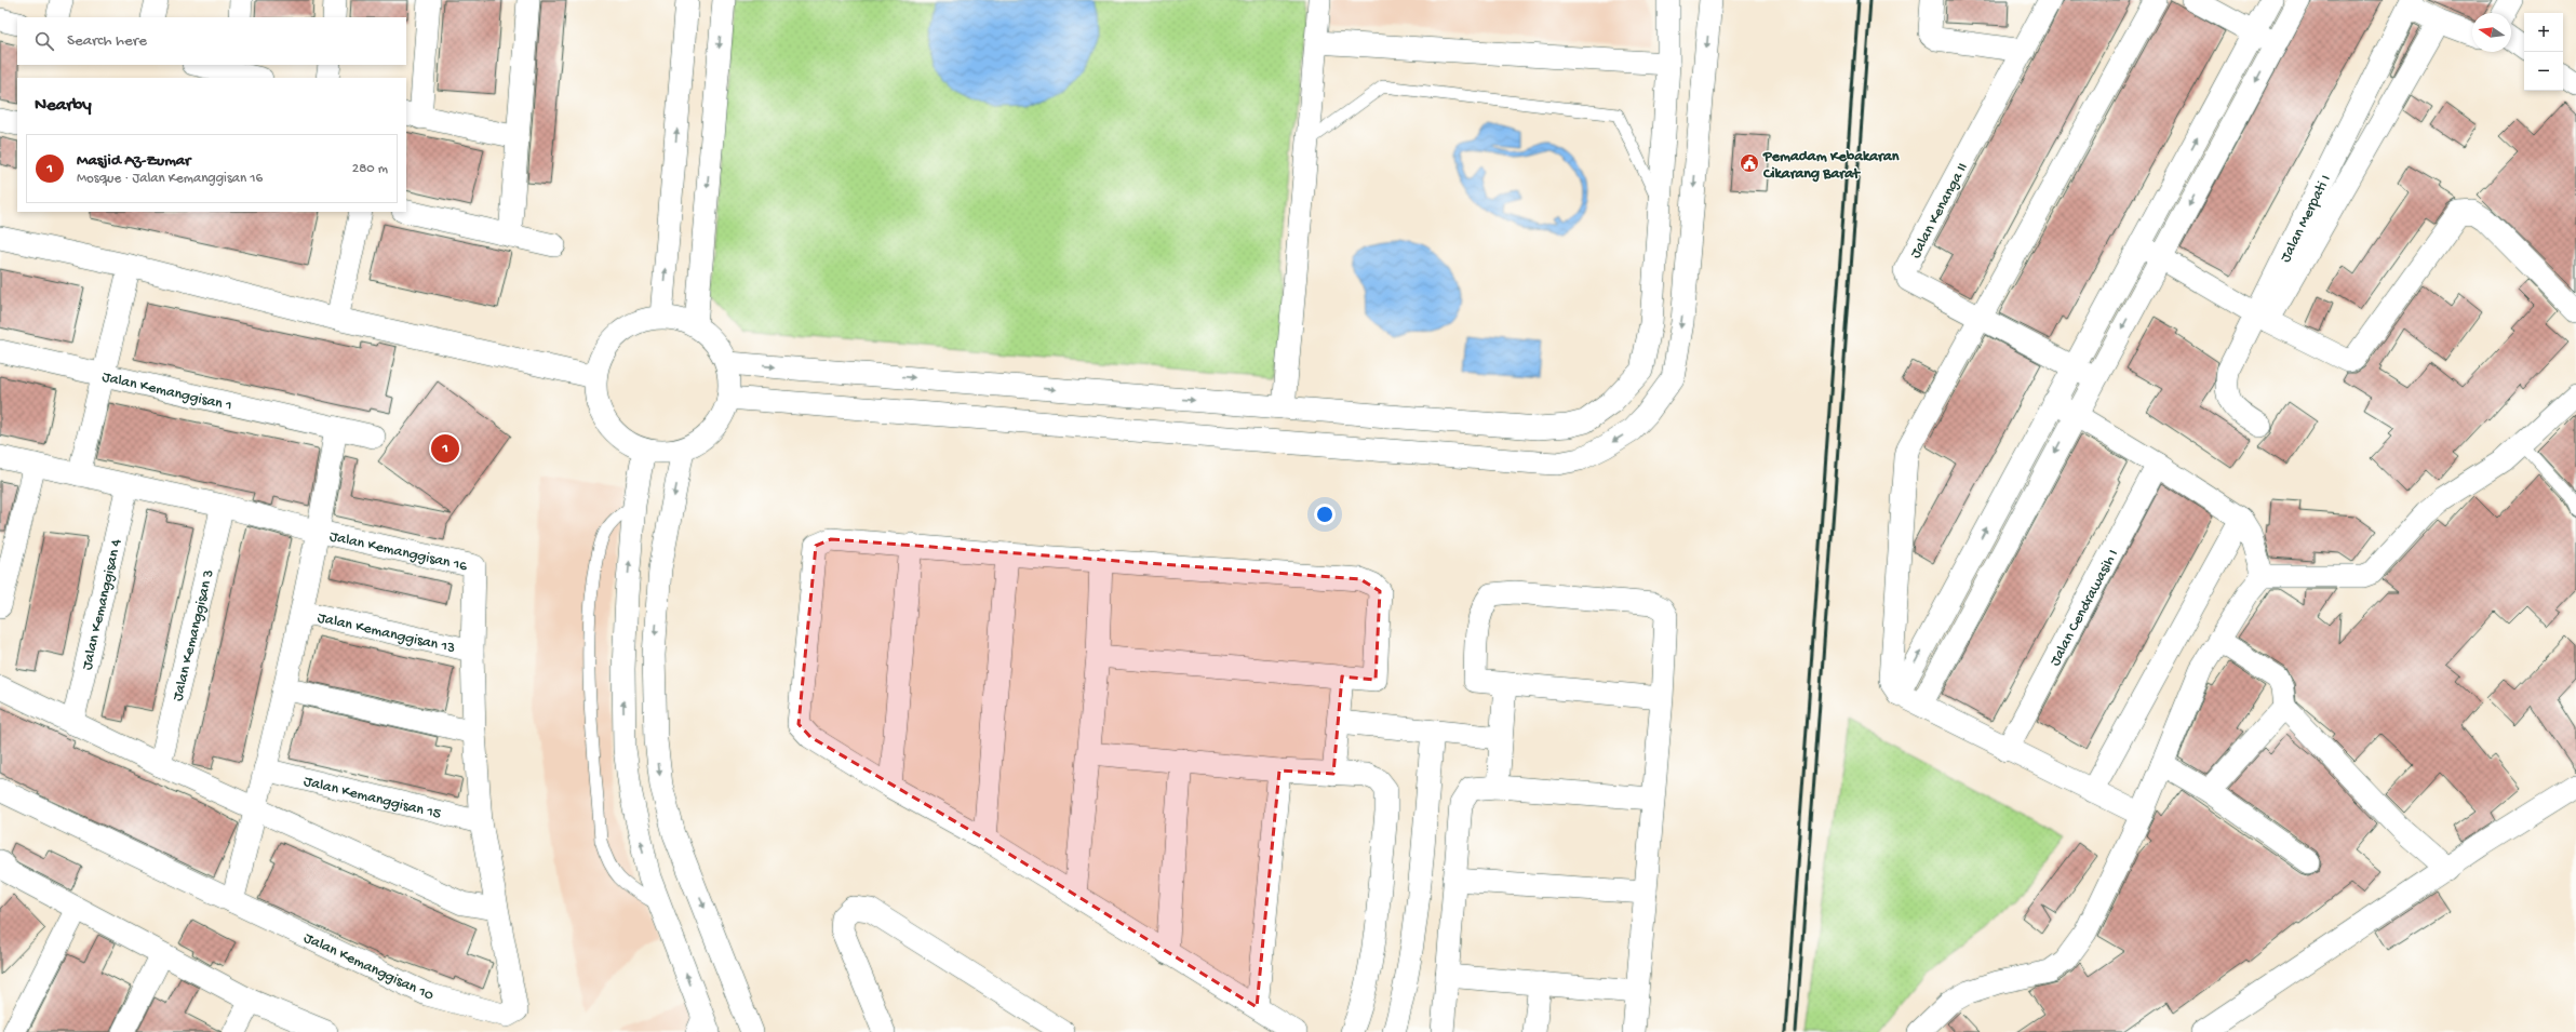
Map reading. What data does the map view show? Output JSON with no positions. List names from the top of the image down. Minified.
{"streets":{"street":["Jalan Kenanga II","Jalan Merpati I","Jalan Kemanggisan 1","Jalan Kemanggisan 16","Jalan Kemanggisan 4","Jalan Cendrawasih I","Jalan Kemanggisan 13","Jalan Kemanggisan 3","Jalan Kemanggisan 15","Jalan Kemanggisan 10"]},"crossings":[["Jalan Kemanggisan 16","Jalan Kemanggisan 4"],["Jalan Kemanggisan 16","Jalan Kemanggisan 13"],["Jalan Kemanggisan 16","Jalan Kemanggisan 3"]],"places":{"public building":["Pemadam Kebakaran Cikarang Barat"]},"north":"left","page":{"map_buttons":["+","−"],"search":"Search here","heading":"Nearby","list":[{"mark":"1","name":"Masjid Az-Zumar","note":"Mosque · Jalan Kemanggisan 16","value":"280 m"}],"pins":"1"}}
